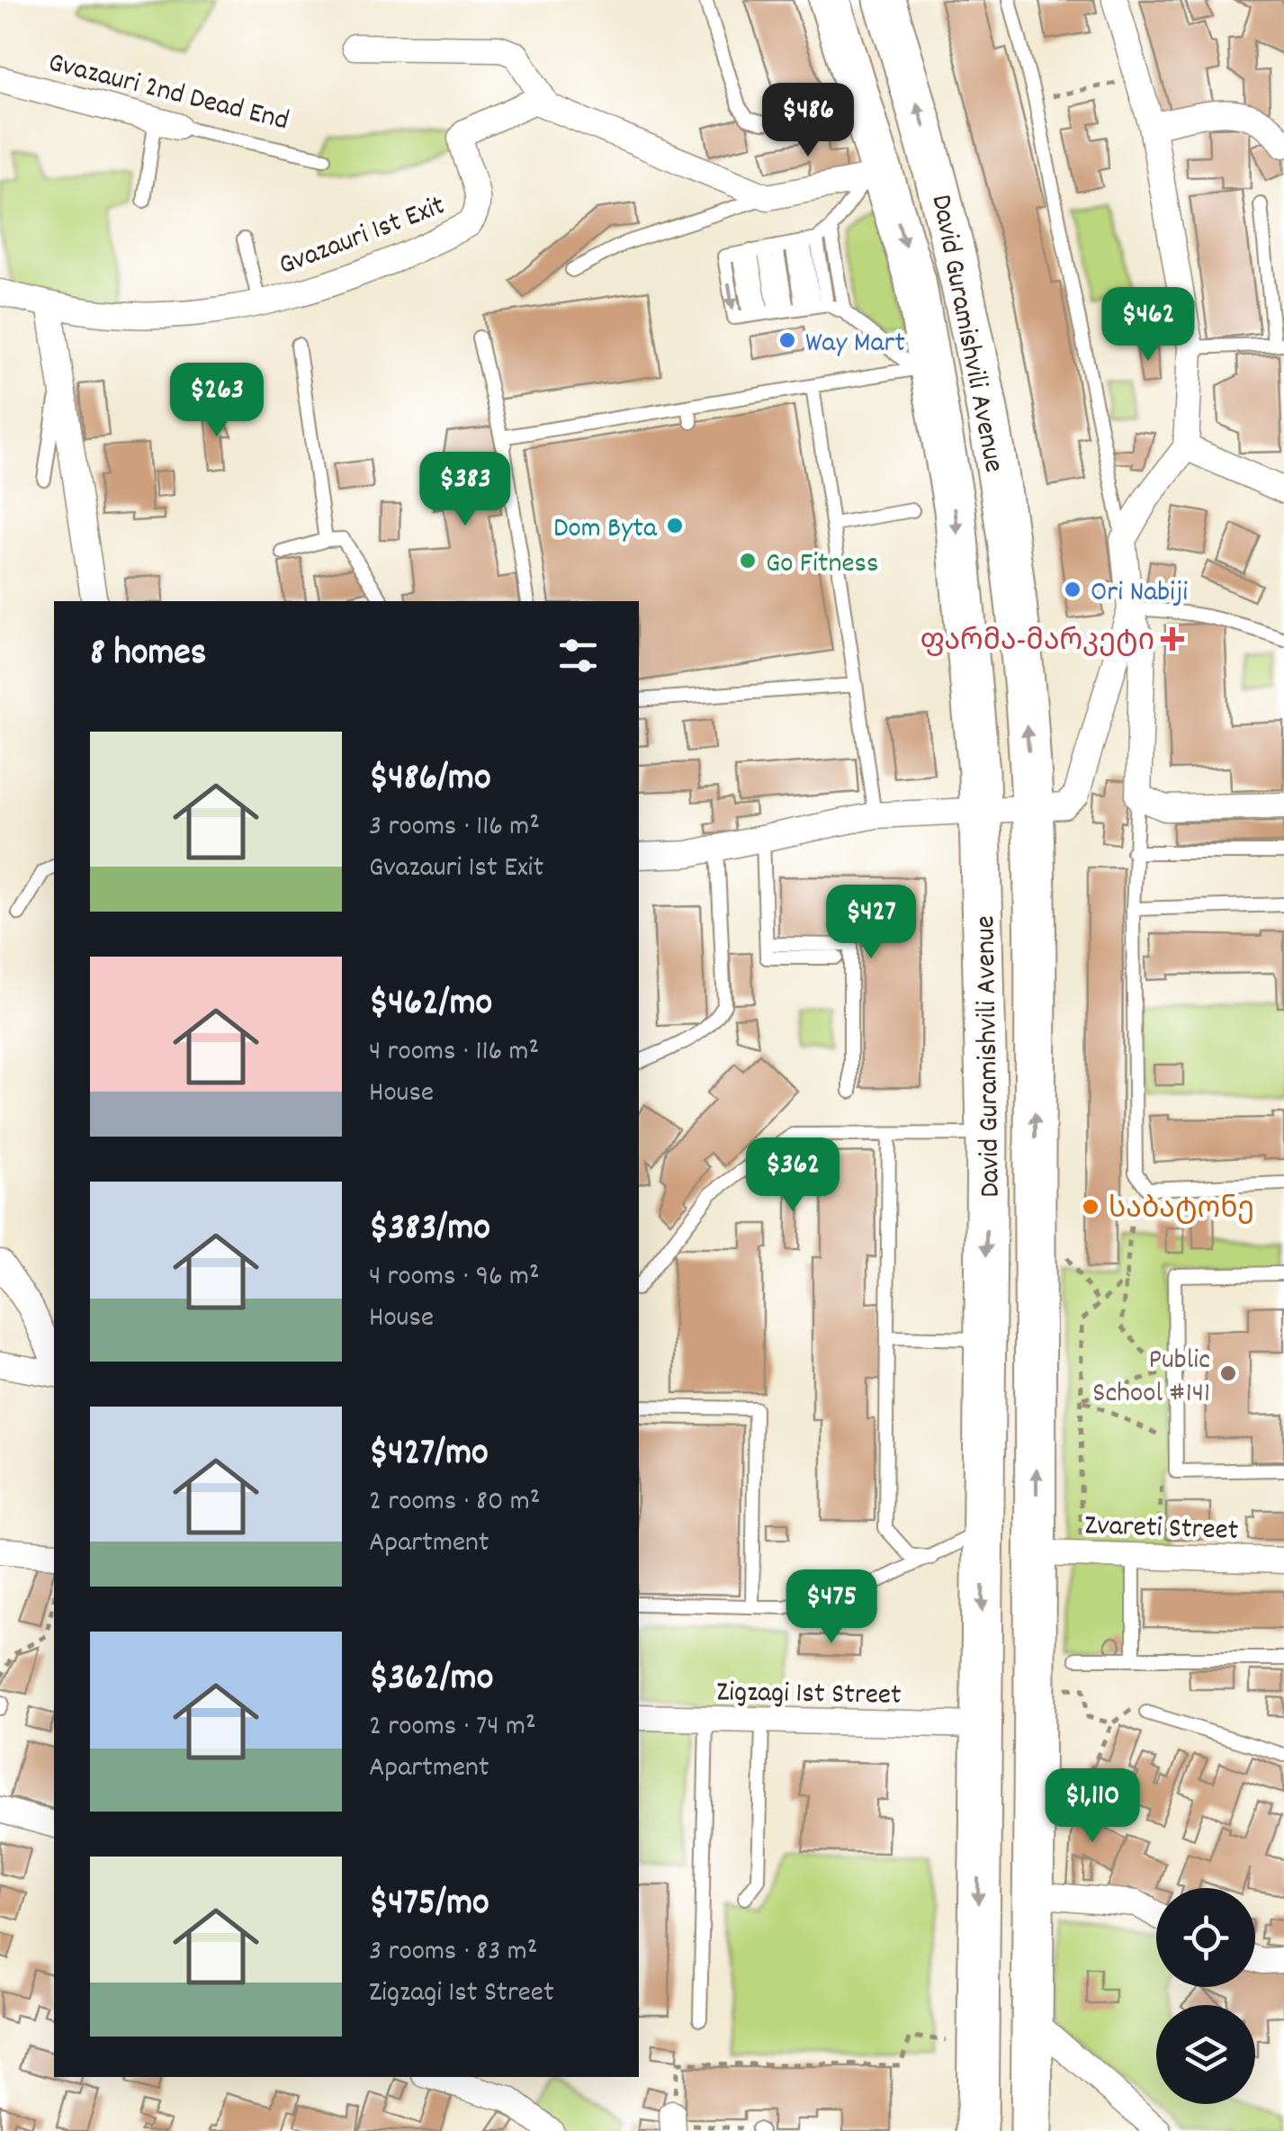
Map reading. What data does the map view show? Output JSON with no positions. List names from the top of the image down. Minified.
{"streets":{"main road":["David Guramishvili Avenue"],"street":["Gvazauri 2nd Dead End","Gvazauri 1st Exit","Zvareti Street","Zigzagi 1st Street"]},"crossings":[["David Guramishvili Avenue","Zvareti Street"],["David Guramishvili Avenue","Zigzagi 1st Street"]],"places":{"other":["Way Mart","Dom Byta","Go Fitness","Ori Nabiji","საბატონე","Public School #141"],"health":["ფარმა-მარკეტი"]},"page":{"price":["$486","$462","$263","$383","$427","$362","$475","$1,110"],"heading":"8 homes","list":[{"name":"$486/mo","note":"3 rooms · 116 m² · Gvazauri 1st Exit"},{"name":"$462/mo","note":"4 rooms · 116 m² · House"},{"name":"$383/mo","note":"4 rooms · 96 m² · House"},{"name":"$427/mo","note":"2 rooms · 80 m² · Apartment"},{"name":"$362/mo","note":"2 rooms · 74 m² · Apartment"},{"name":"$475/mo","note":"3 rooms · 83 m² · Zigzagi 1st Street"}]}}
